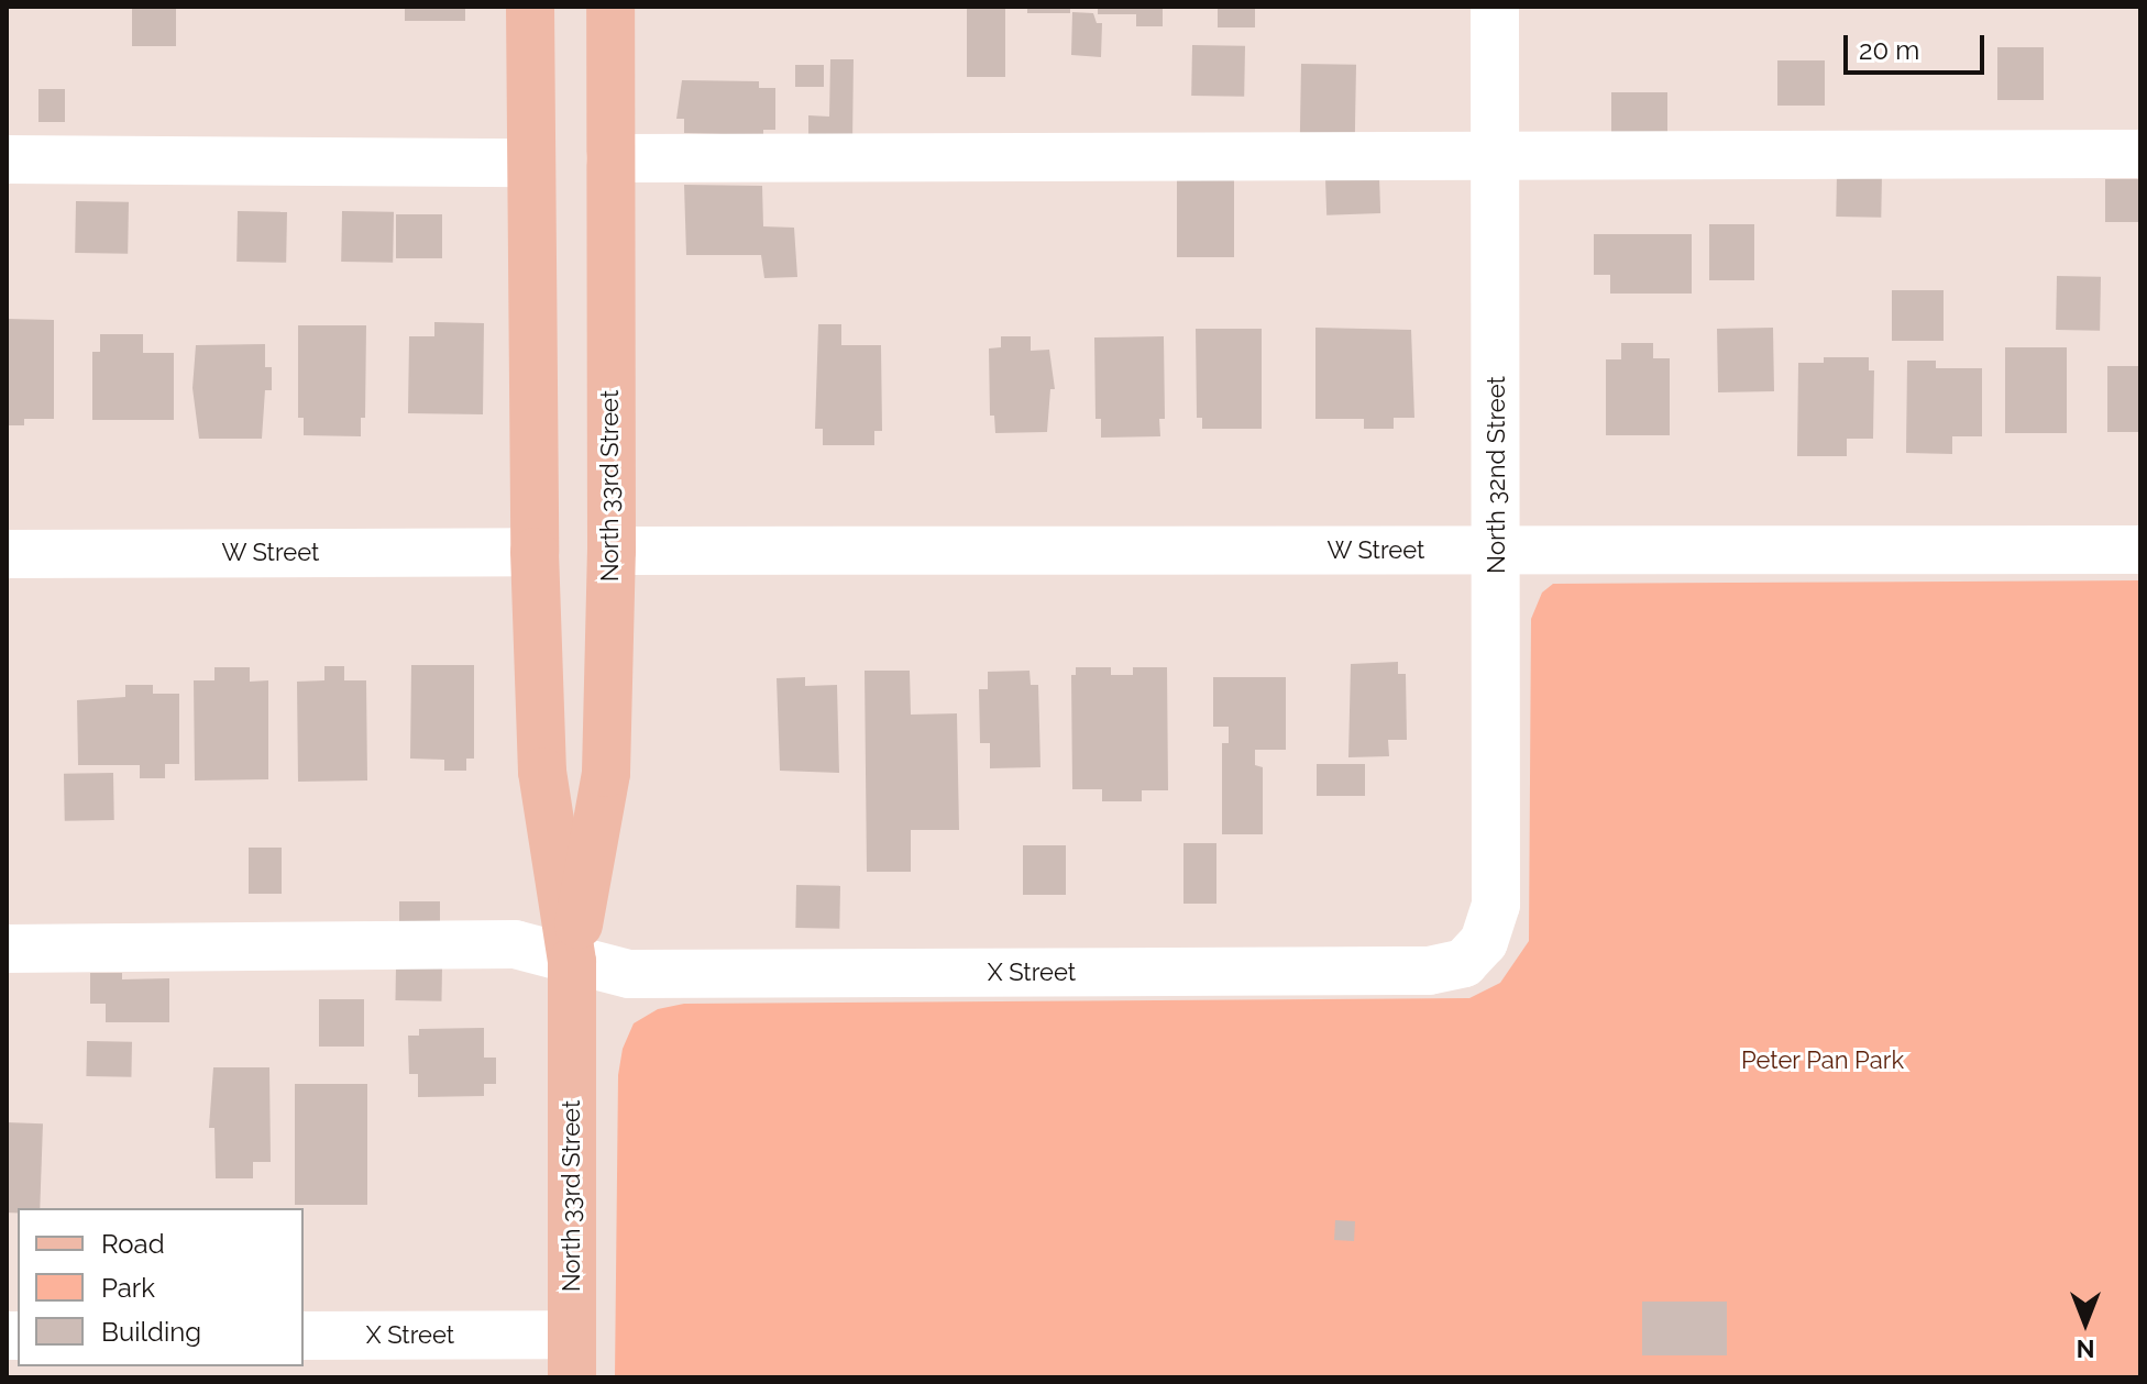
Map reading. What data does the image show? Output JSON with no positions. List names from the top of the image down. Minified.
{"streets":{"main road":["North 33rd Street"],"street":["North 32nd Street","W Street","X Street"]},"crossings":[["North 32nd Street","W Street"],["North 32nd Street","X Street"],["North 33rd Street","W Street"],["North 33rd Street","X Street"]],"parks":["Peter Pan Park"],"legend":["Road","Park","Building"],"scale_bar":"20 m","north":"bottom"}
